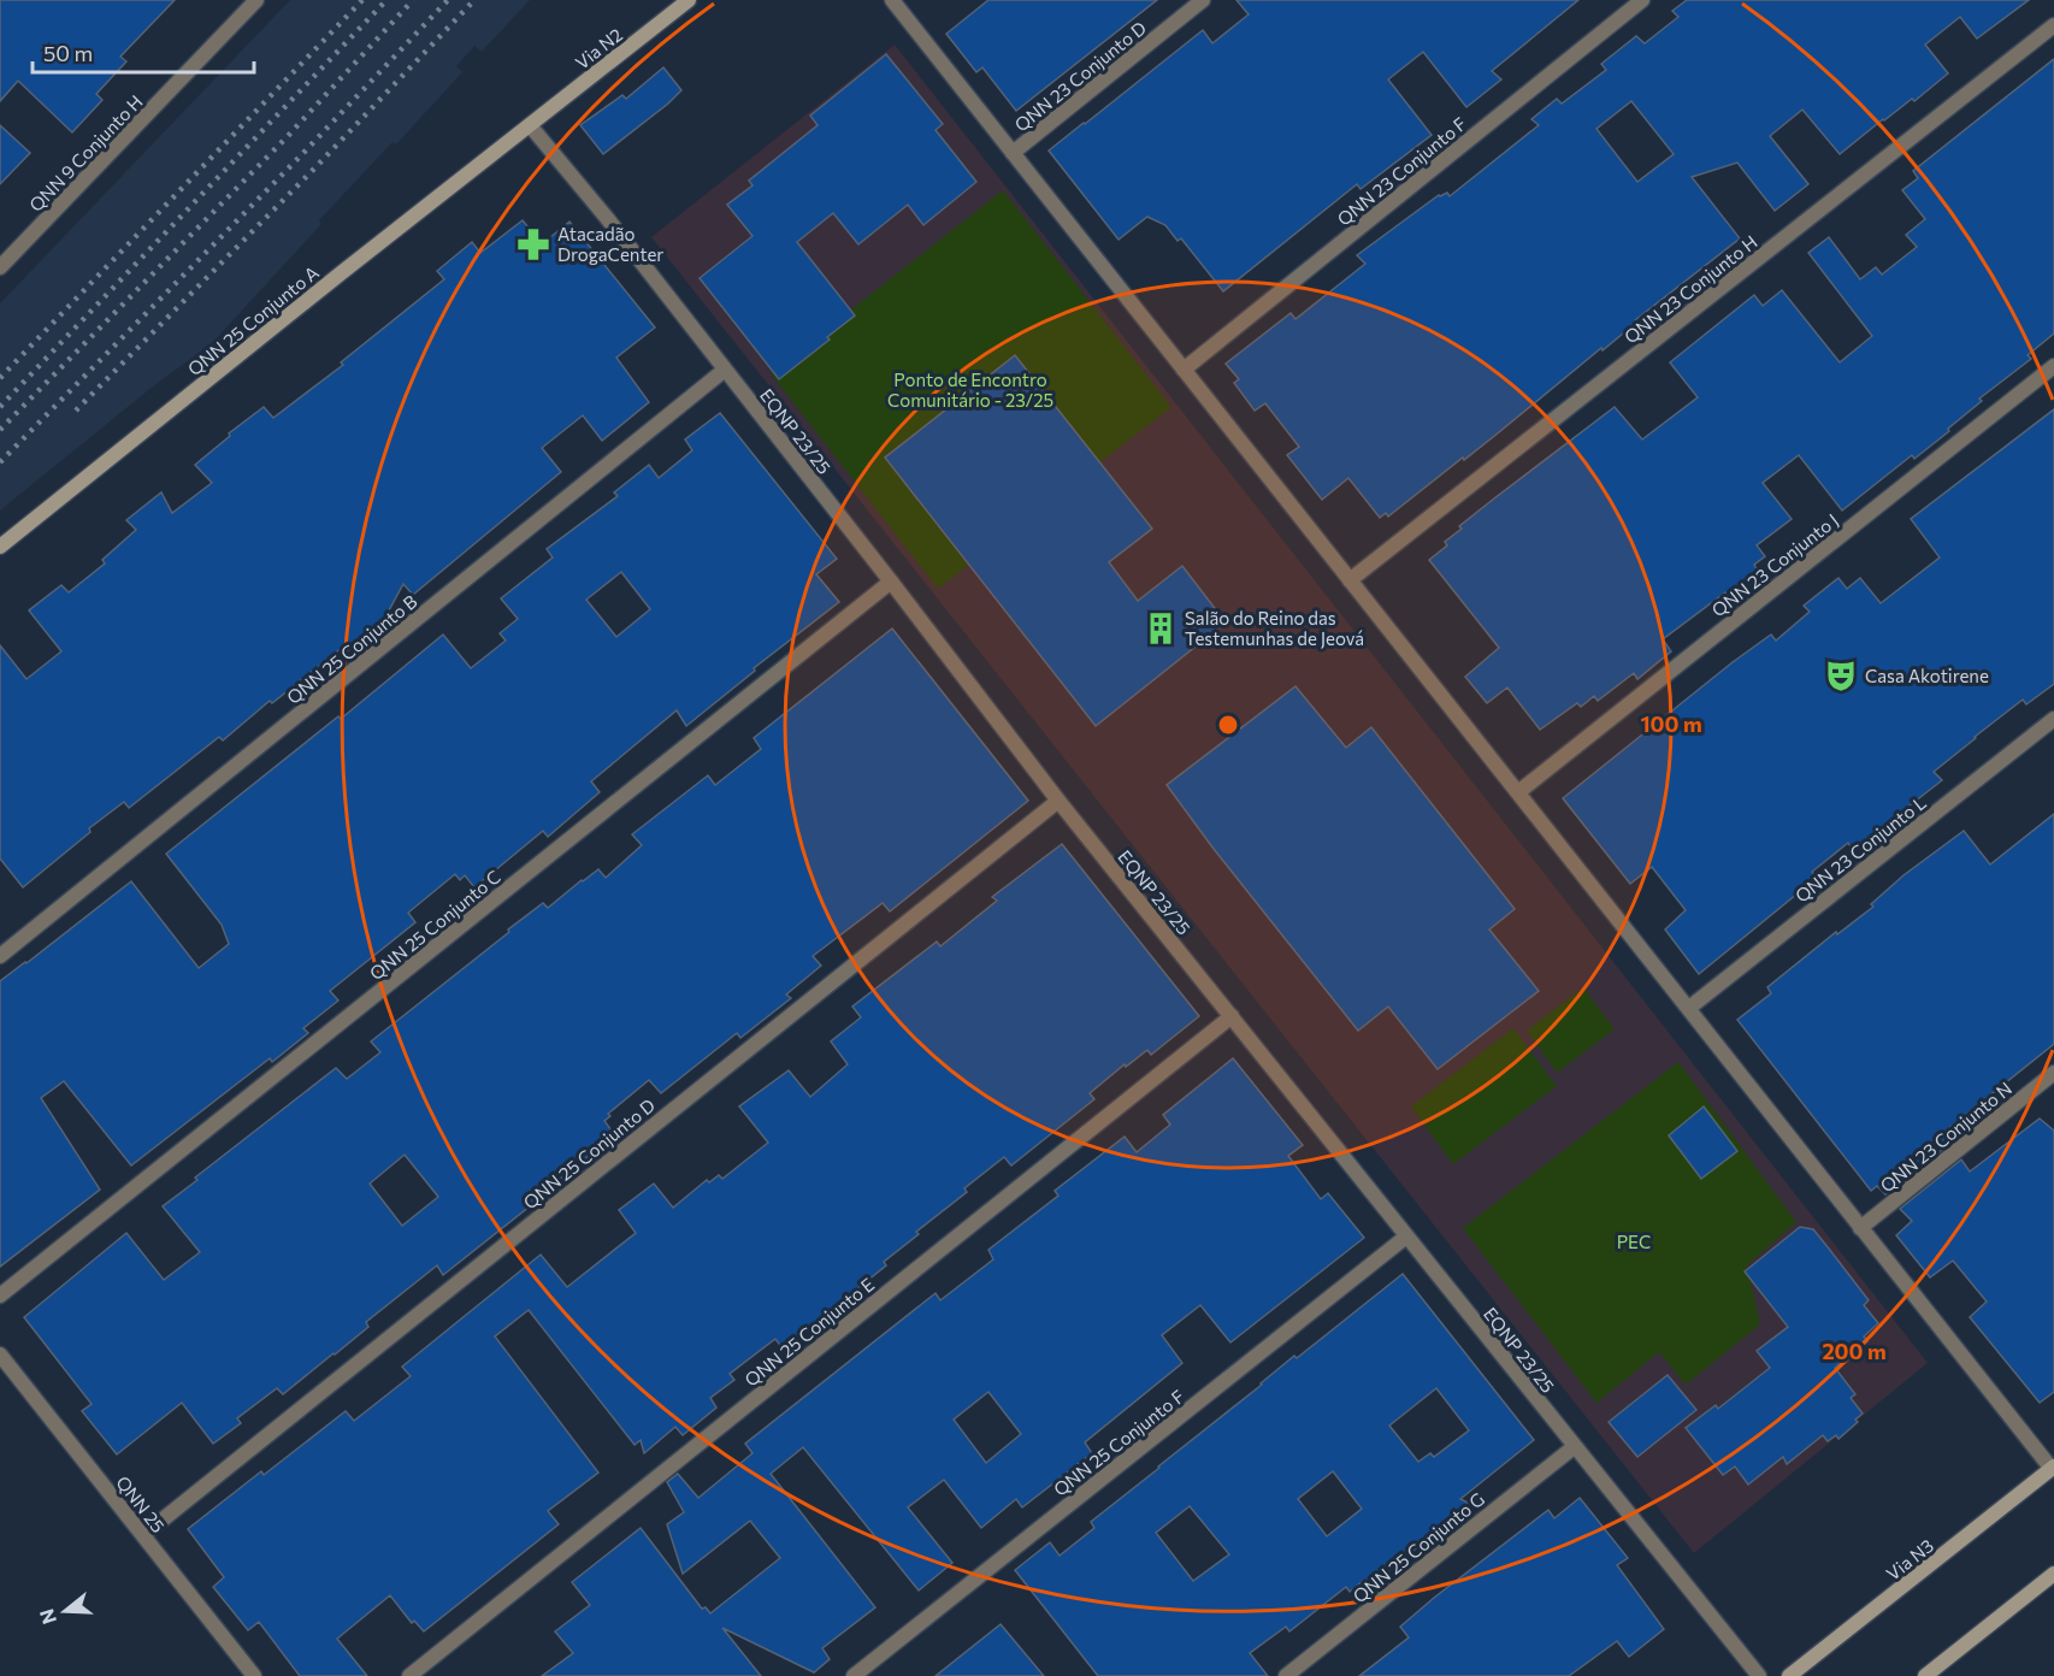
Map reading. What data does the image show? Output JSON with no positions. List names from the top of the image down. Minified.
{"streets":{"main road":["Via N2","QNN 25 Conjunto A","Via N3"],"street":["QNN 23 Conjunto D","QNN 9 Conjunto H","QNN 23 Conjunto F","QNN 23 Conjunto H","EQNP 23/25","QNN 23 Conjunto J","QNN 25 Conjunto B","QNN 23 Conjunto L","QNN 25 Conjunto C","QNN 23 Conjunto N","QNN 25 Conjunto D","QNN 25 Conjunto E","QNN 25 Conjunto F","QNN 25","QNN 25 Conjunto G"]},"crossings":[["Via N2","QNN 25 Conjunto A"],["Via N2","EQNP 23/25"],["QNN 25 Conjunto A","EQNP 23/25"],["EQNP 23/25","QNN 25 Conjunto B"],["EQNP 23/25","QNN 25 Conjunto C"],["EQNP 23/25","QNN 25 Conjunto D"],["EQNP 23/25","QNN 25 Conjunto E"],["EQNP 23/25","QNN 25 Conjunto F"],["EQNP 23/25","QNN 25 Conjunto G"],["QNN 25 Conjunto D","QNN 25"]],"parks":["Ponto de Encontro Comunitário - 23/25","PEC"],"places":{"pharmacy":["Atacadão DrogaCenter"],"building":["Salão do Reino das Testemunhas de Jeová"],"theatre":["Casa Akotirene"]},"scale_bar":"50 m","north":"left","rings":["100 m","200 m"]}
